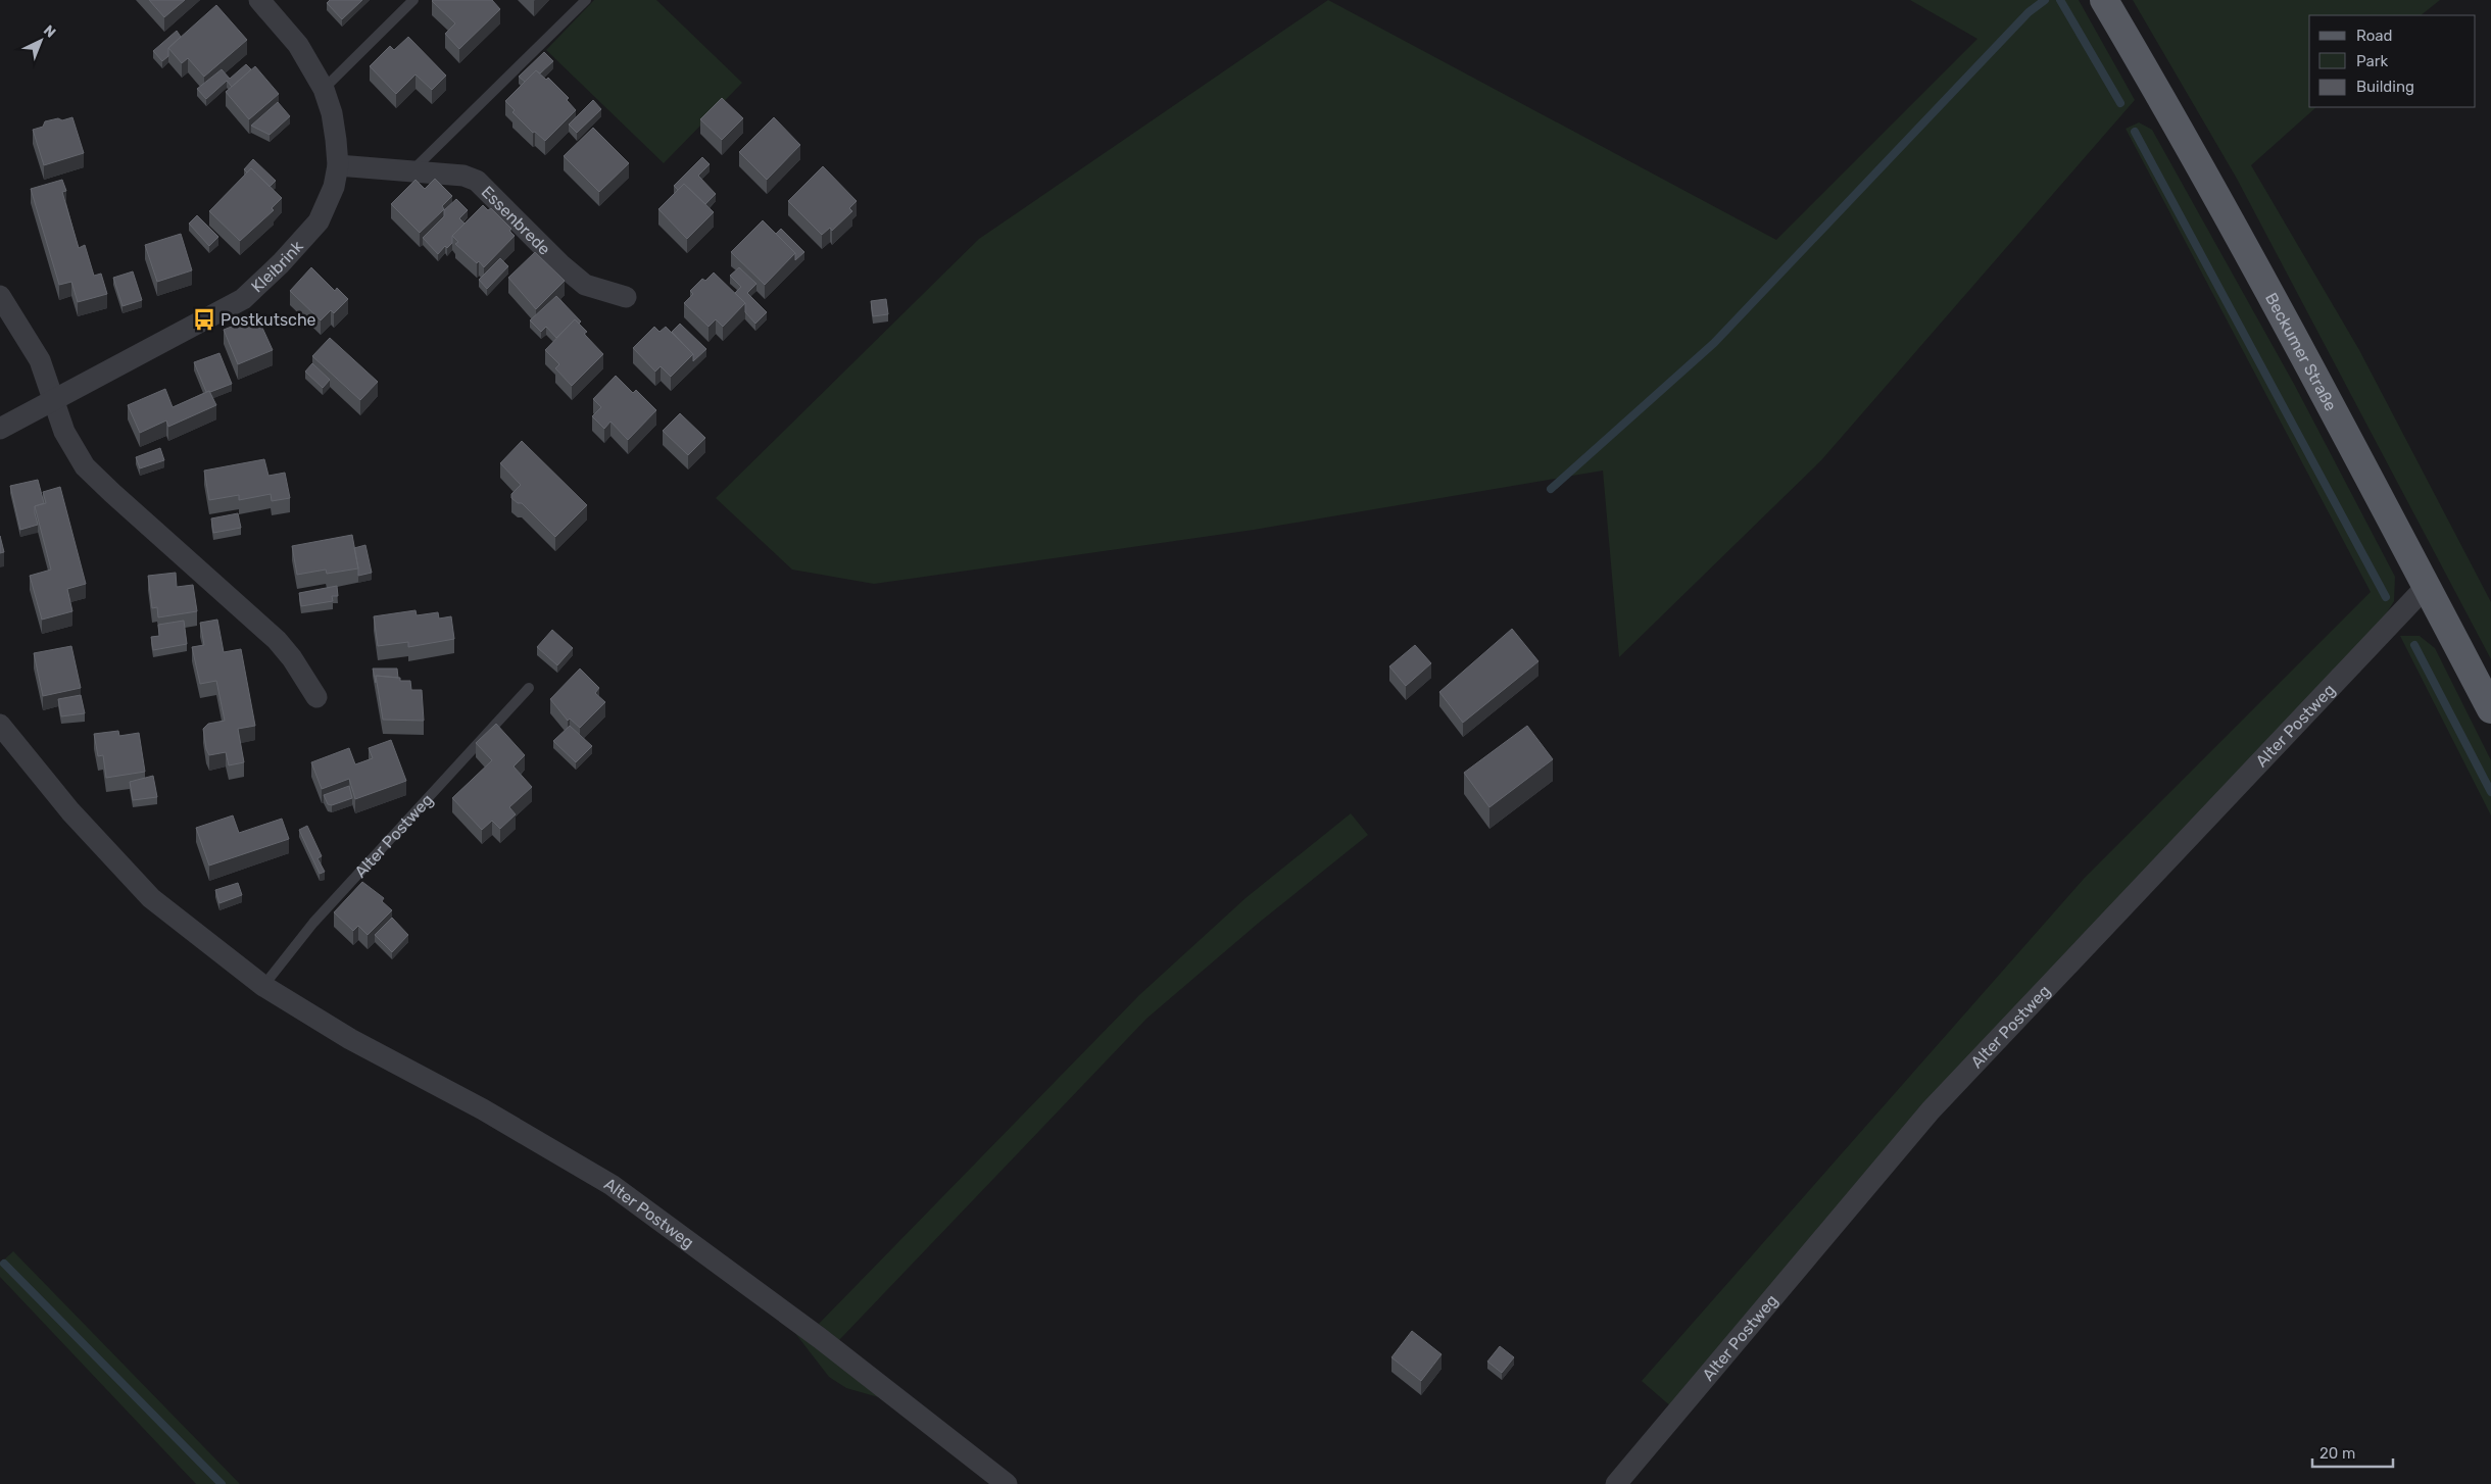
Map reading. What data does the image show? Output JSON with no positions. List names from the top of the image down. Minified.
{"streets":{"main road":["Beckumer Straße"],"street":["Essenbrede","Kleibrink","Alter Postweg"]},"crossings":[["Essenbrede","Kleibrink"],["Beckumer Straße","Alter Postweg"]],"places":{"bus stop":["Postkutsche"]},"legend":["Road","Park","Building"],"scale_bar":"20 m","north":"top right"}
